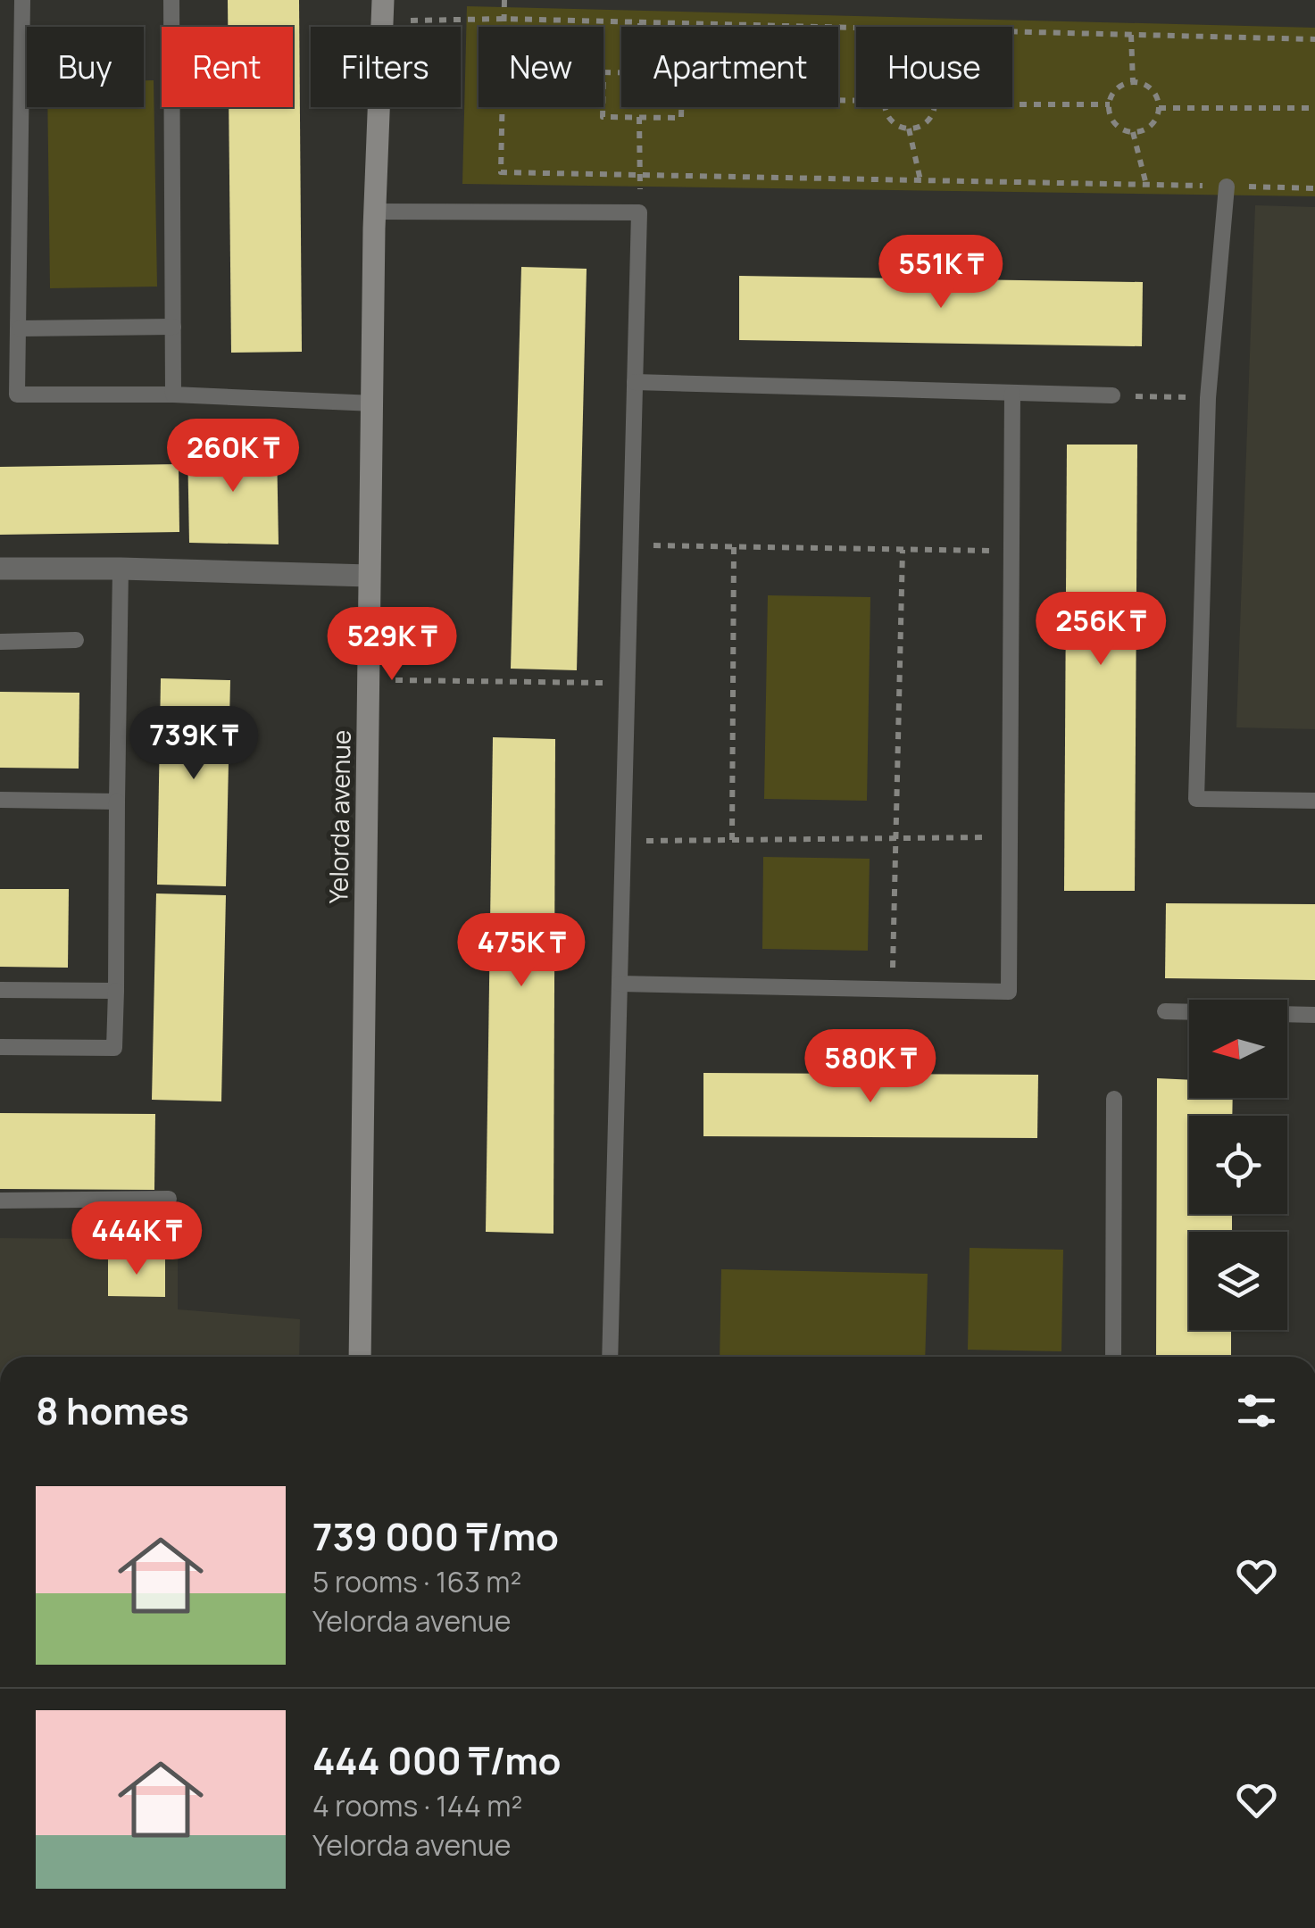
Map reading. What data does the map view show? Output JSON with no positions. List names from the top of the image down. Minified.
{"streets":{"street":["Yelorda avenue"]},"north":"left","page":{"chip":["Buy","Rent","Filters","New","Apartment","House"],"price":["551K ₸","260K ₸","256K ₸","529K ₸","739K ₸","475K ₸","580K ₸","444K ₸"],"heading":"8 homes","list":[{"name":"739 000 ₸/mo","note":"5 rooms · 163 m² · Yelorda avenue"},{"name":"444 000 ₸/mo","note":"4 rooms · 144 m² · Yelorda avenue"}]}}
